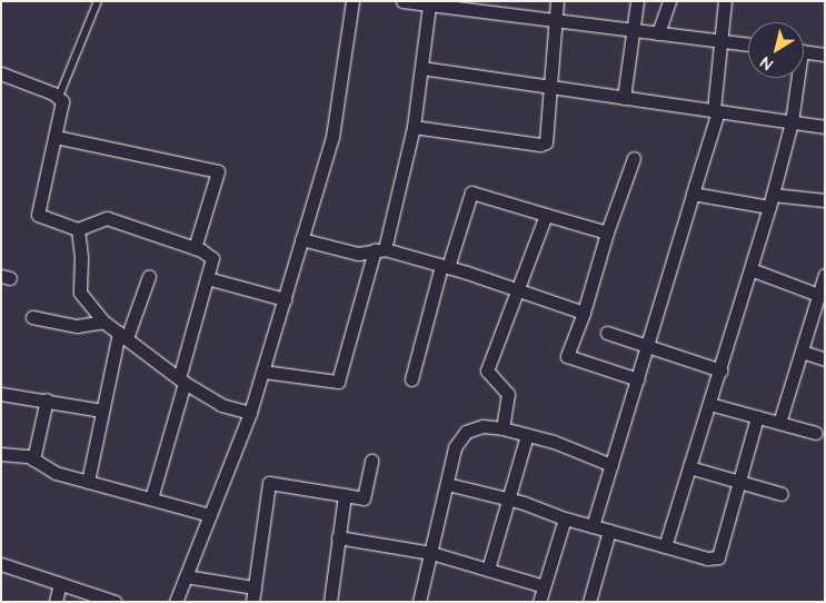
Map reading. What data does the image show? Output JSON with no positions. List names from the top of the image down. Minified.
{"north":"bottom left"}
